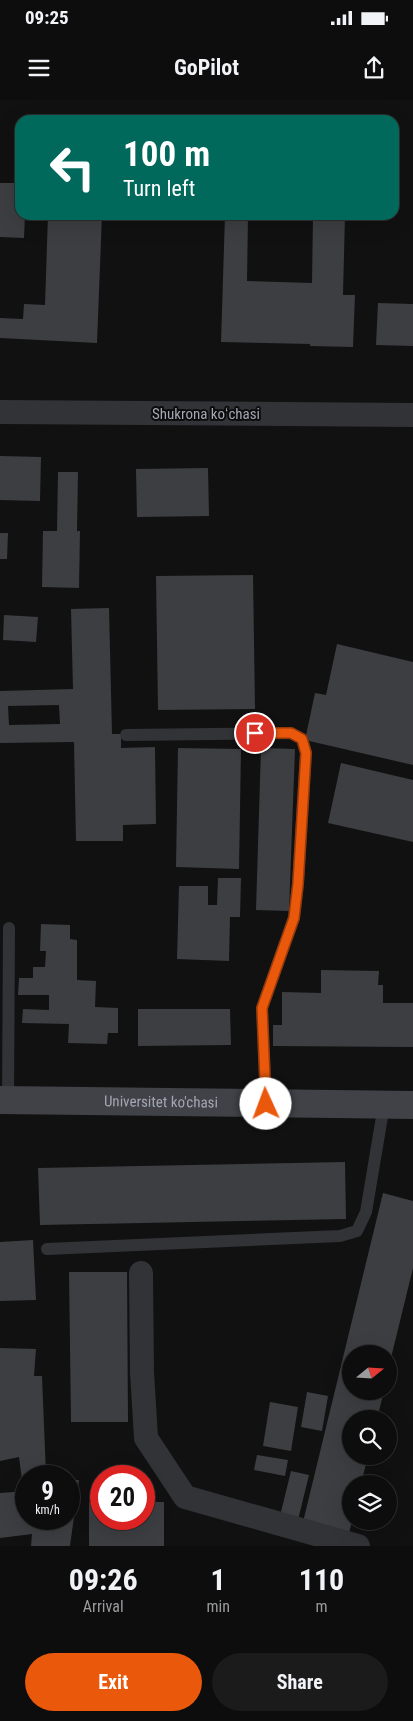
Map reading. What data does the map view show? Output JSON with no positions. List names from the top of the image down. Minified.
{"streets":{"main road":["Universitet ko'chasi"],"street":["Shukrona koʻchasi"]},"north":"right","page":{"status":"09:25","header":"GoPilot","turn":["100 m","Turn left"],"speed":"9 km/h","limit":"20","eta":["09:26","Arrival","1","min","110","m"],"buttons":["Exit","Share"]}}
